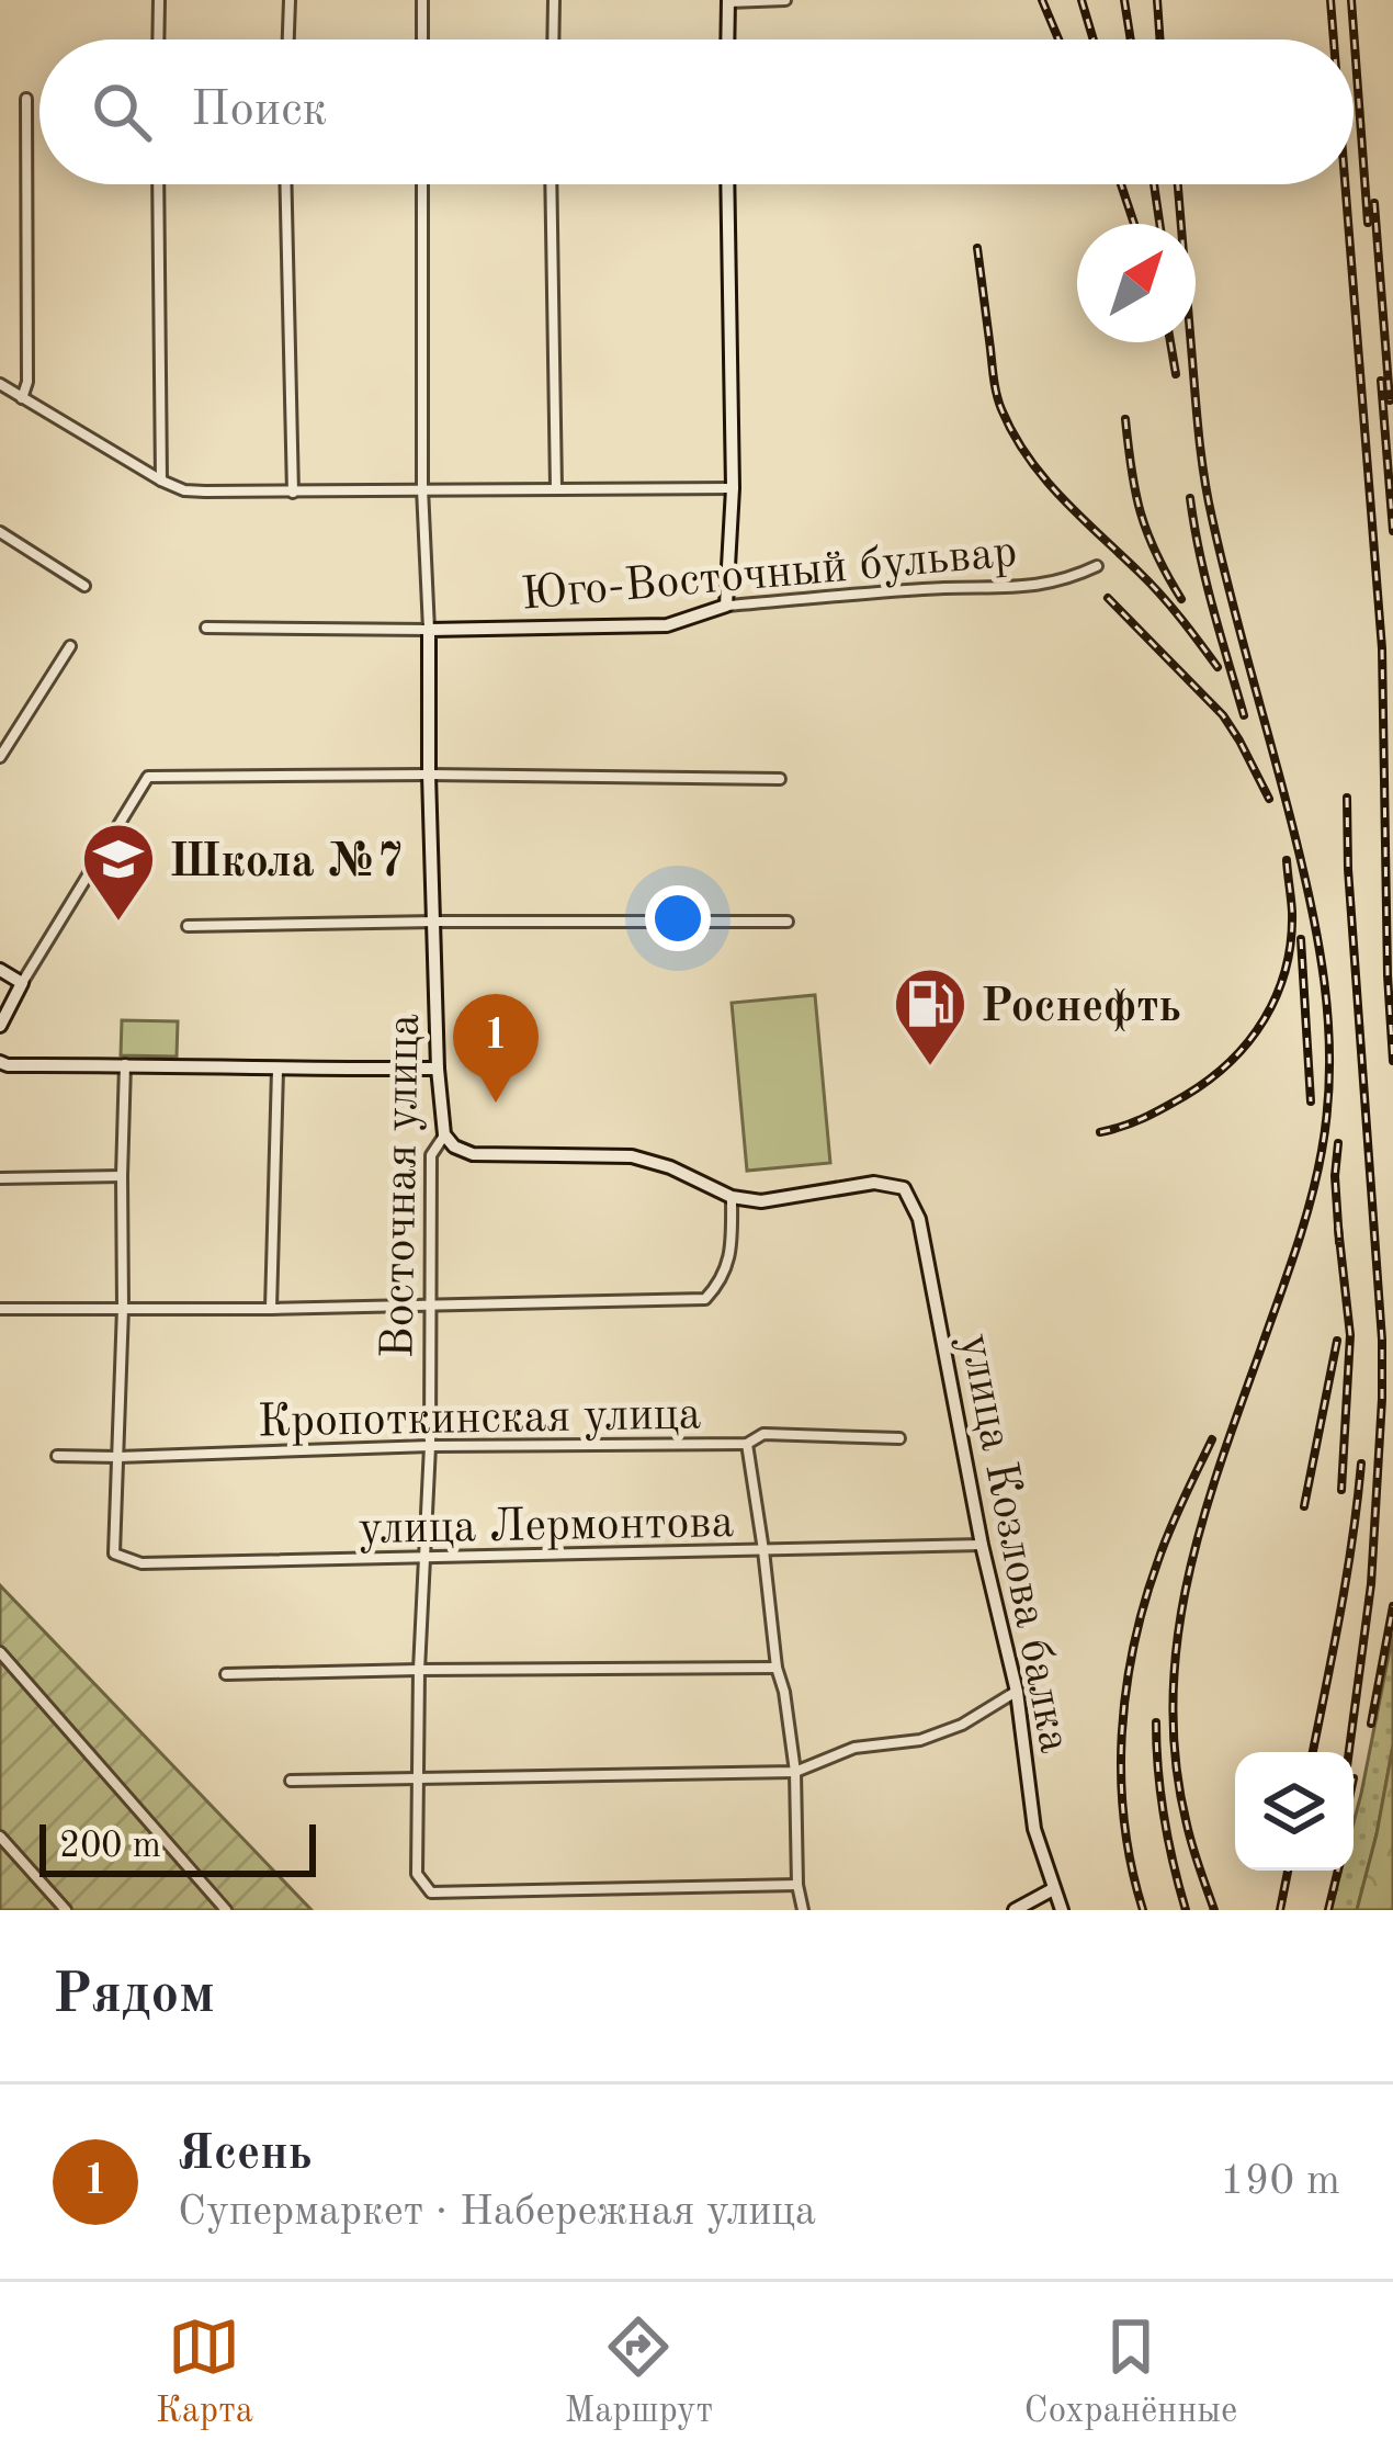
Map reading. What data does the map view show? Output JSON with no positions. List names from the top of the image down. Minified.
{"streets":{"main road":["Юго-Восточный бульвар","Восточная улица","улица Козлова балка"],"street":["Кропоткинская улица","улица Лермонтова"]},"crossings":[["Юго-Восточный бульвар","Восточная улица"],["Восточная улица","Кропоткинская улица"],["Восточная улица","улица Лермонтова"],["Кропоткинская улица","улица Лермонтова"],["улица Лермонтова","улица Козлова балка"]],"places":{"school or university":["Школа №7"],"fuel station":["Роснефть"]},"scale_bar":"200 m","north":"top right","page":{"search":"Поиск","pins":"1","scale":"200 m","heading":"Рядом","list":[{"mark":"1","name":"Ясень","note":"Супермаркет · Набережная улица","value":"190 m"}],"nav":["Карта","Маршрут","Сохранённые"]}}
